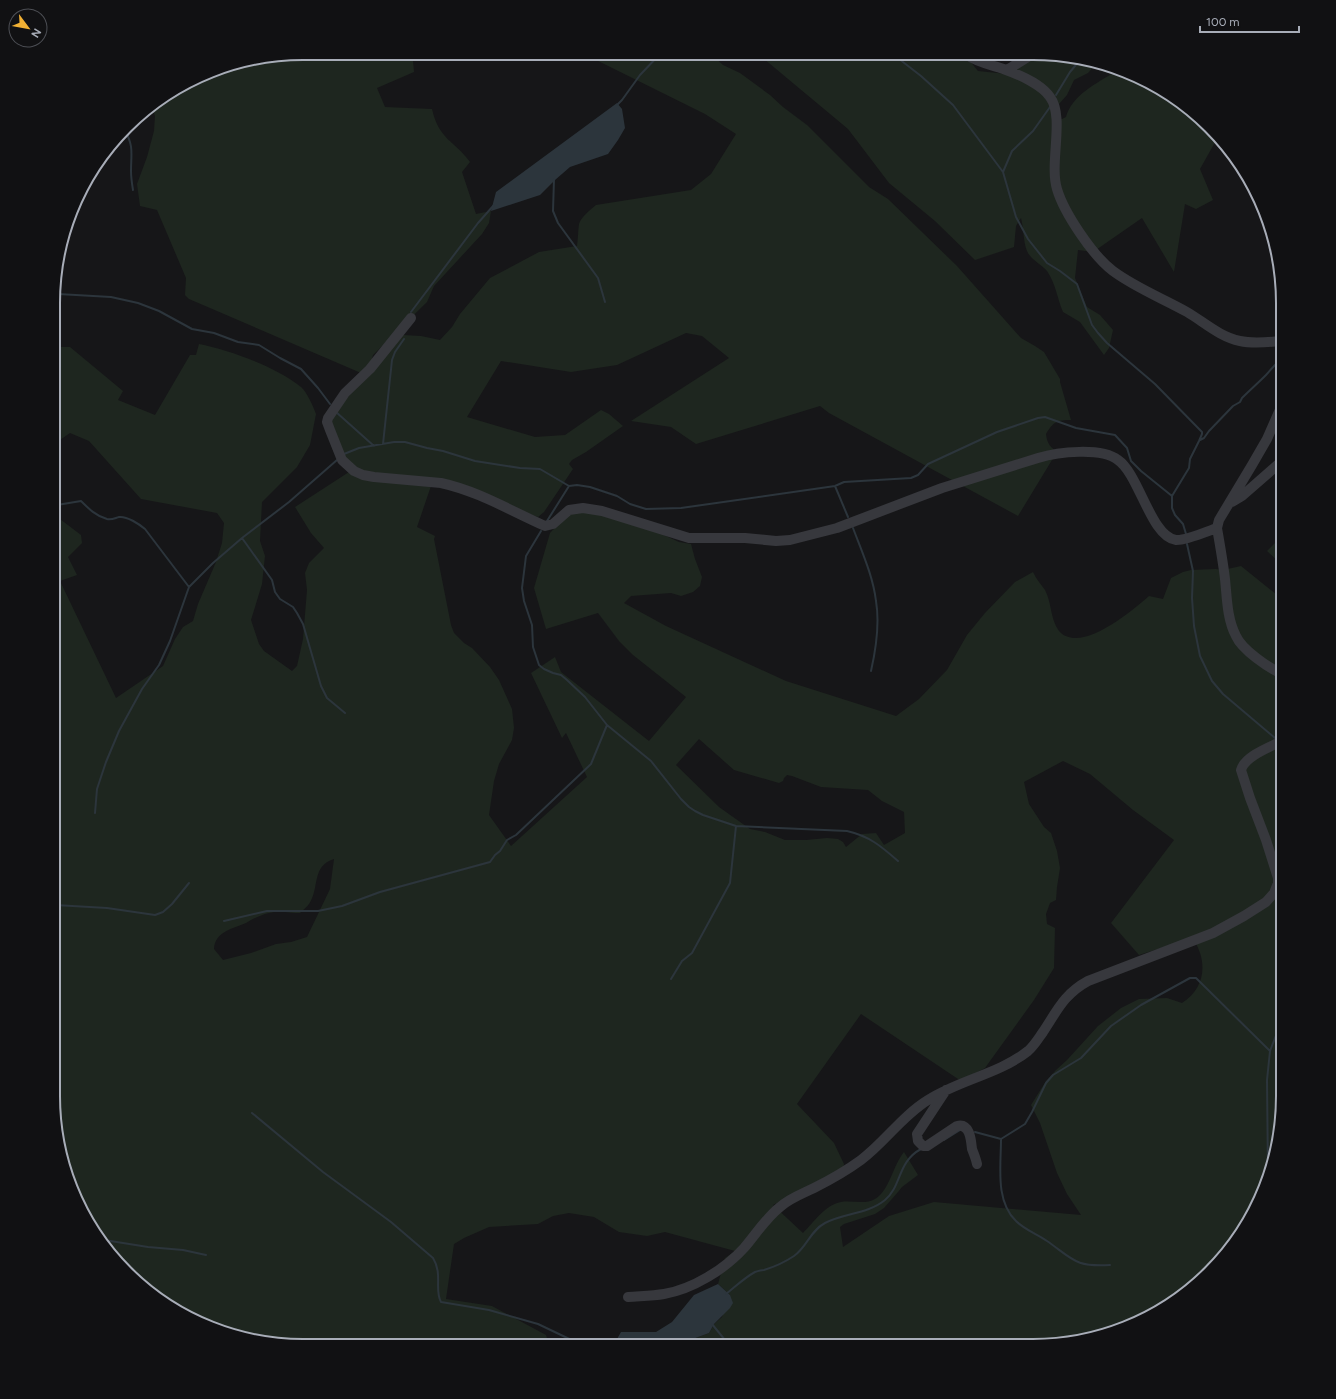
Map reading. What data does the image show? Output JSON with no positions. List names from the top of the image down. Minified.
{"scale_bar":"100 m","north":"bottom right"}
